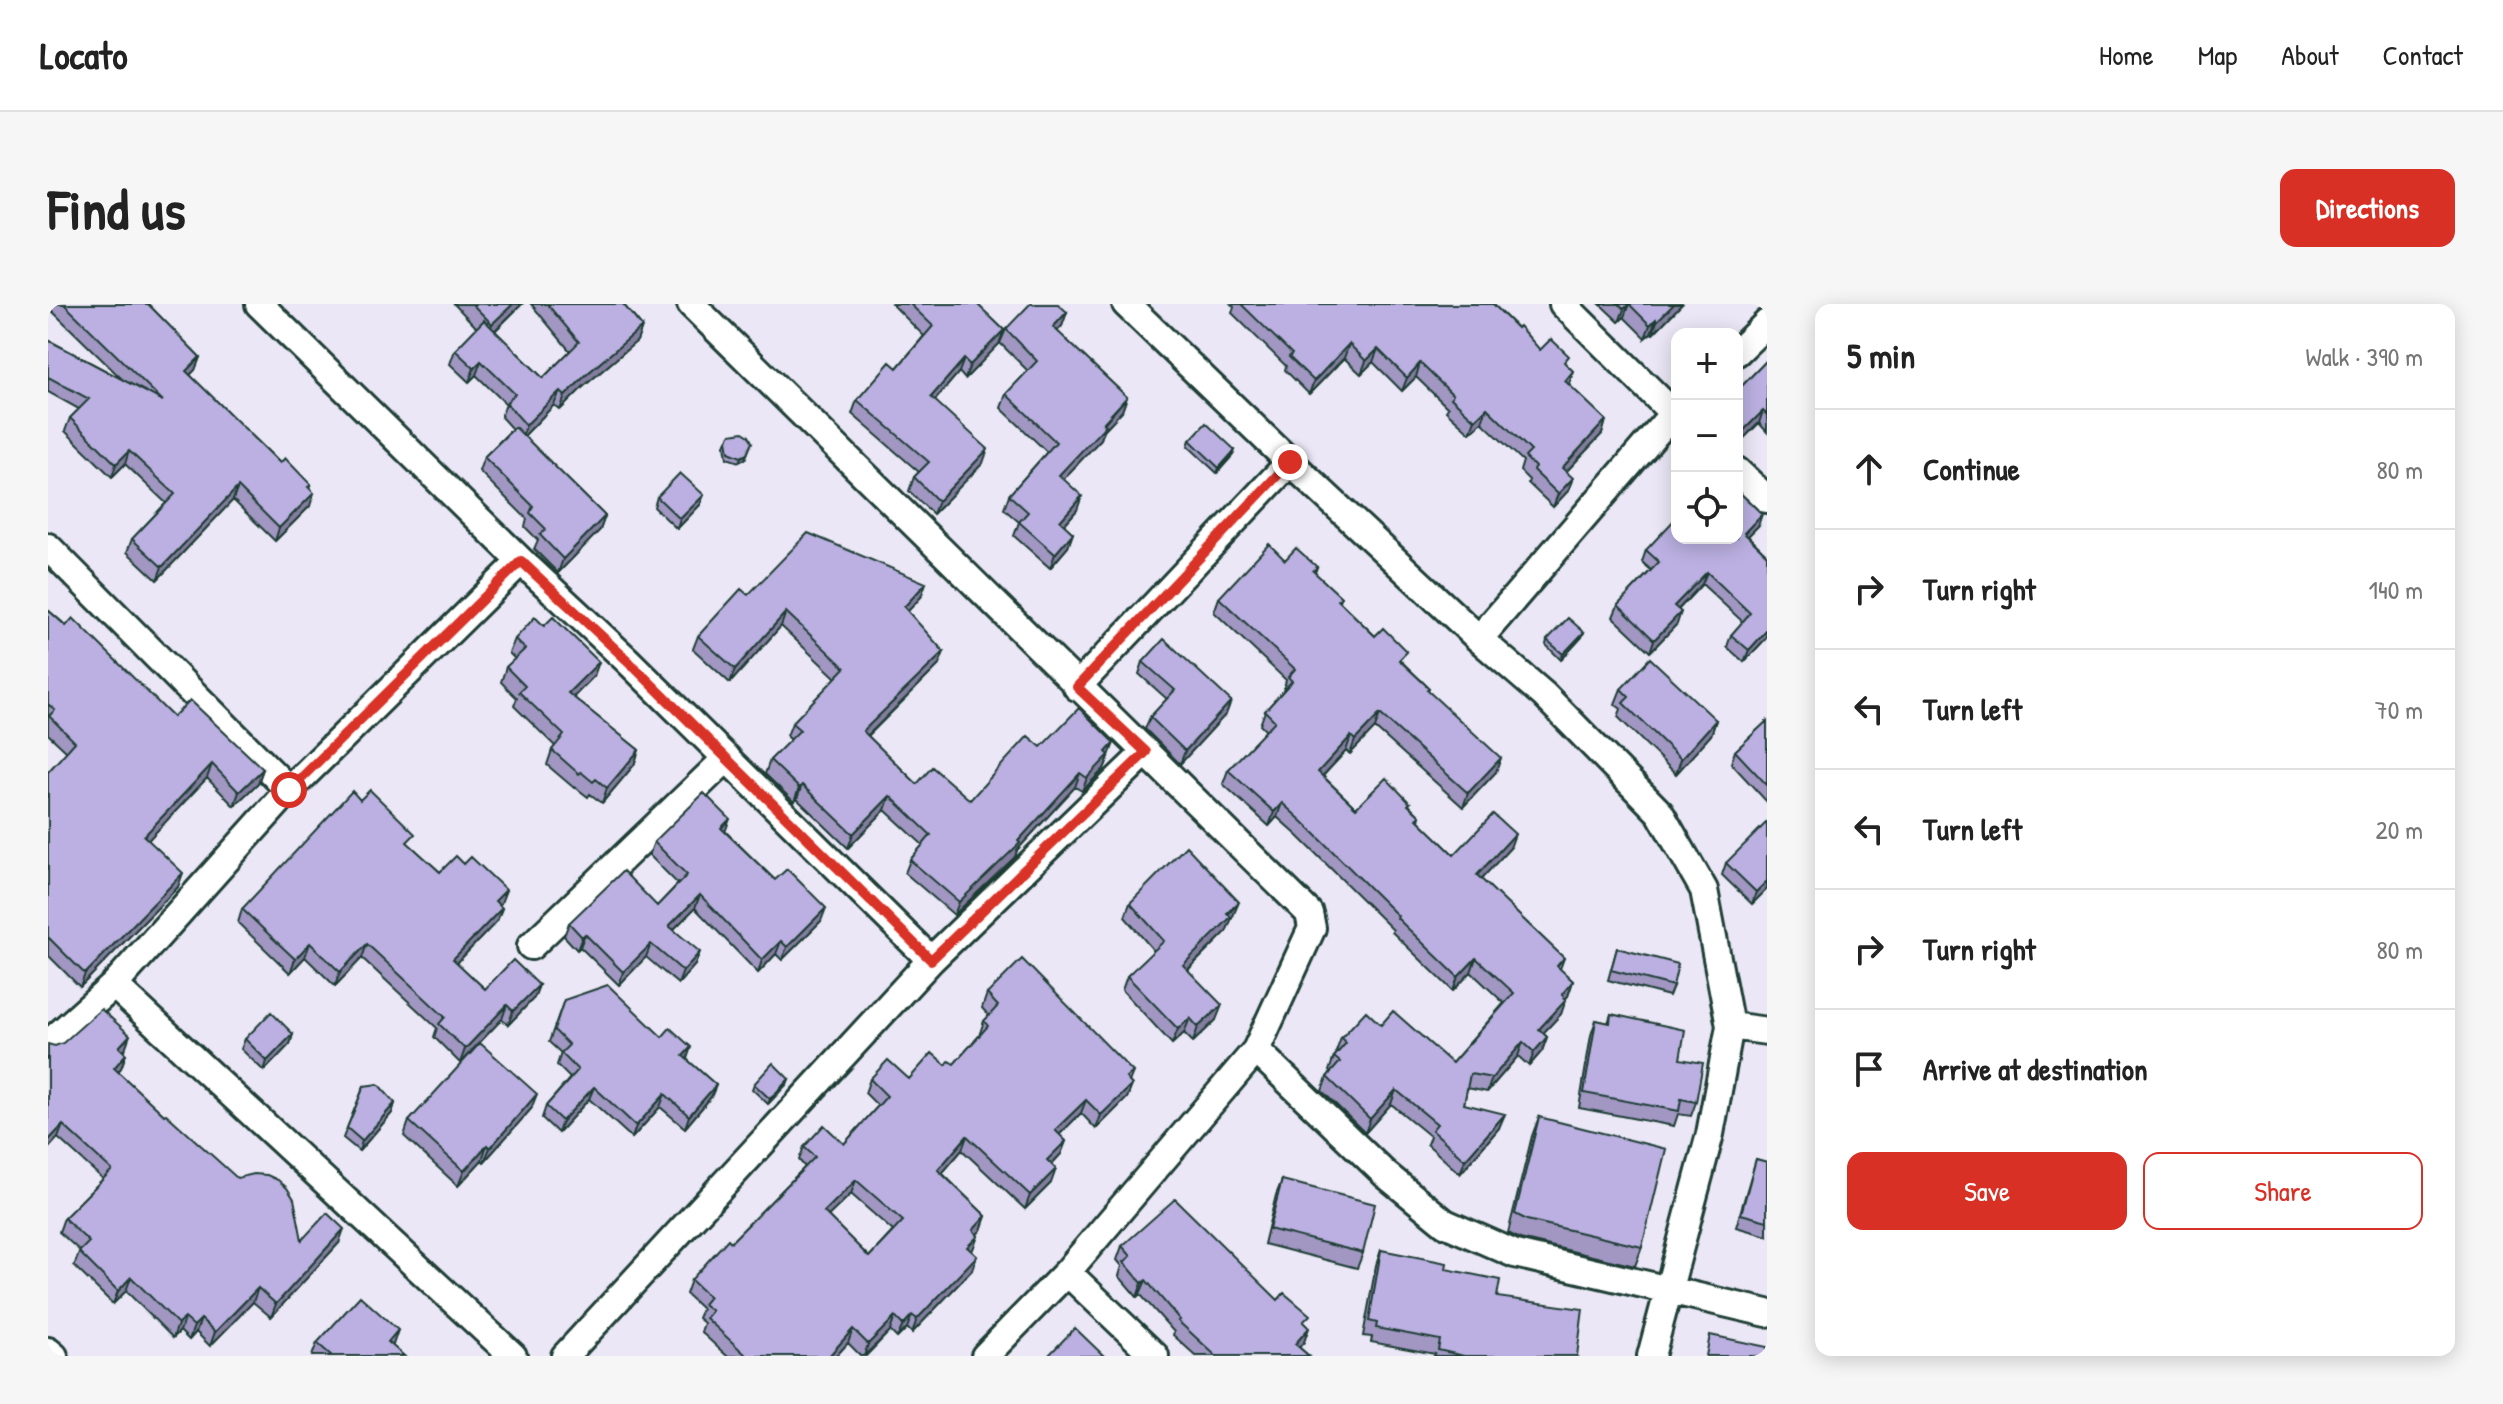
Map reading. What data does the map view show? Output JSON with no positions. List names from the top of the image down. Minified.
{"page":{"header":"Locato","nav":["Home","Map","About","Contact"],"buttons":["Directions",["Save","Share"]],"title":"Find us","heading":["5 min","Walk · 390 m"],"map_buttons":["+","−"],"list":[["Continue","80 m"],["Turn right","140 m"],["Turn left","70 m"],["Turn left","20 m"],["Turn right","80 m"],"Arrive at destination"]}}
